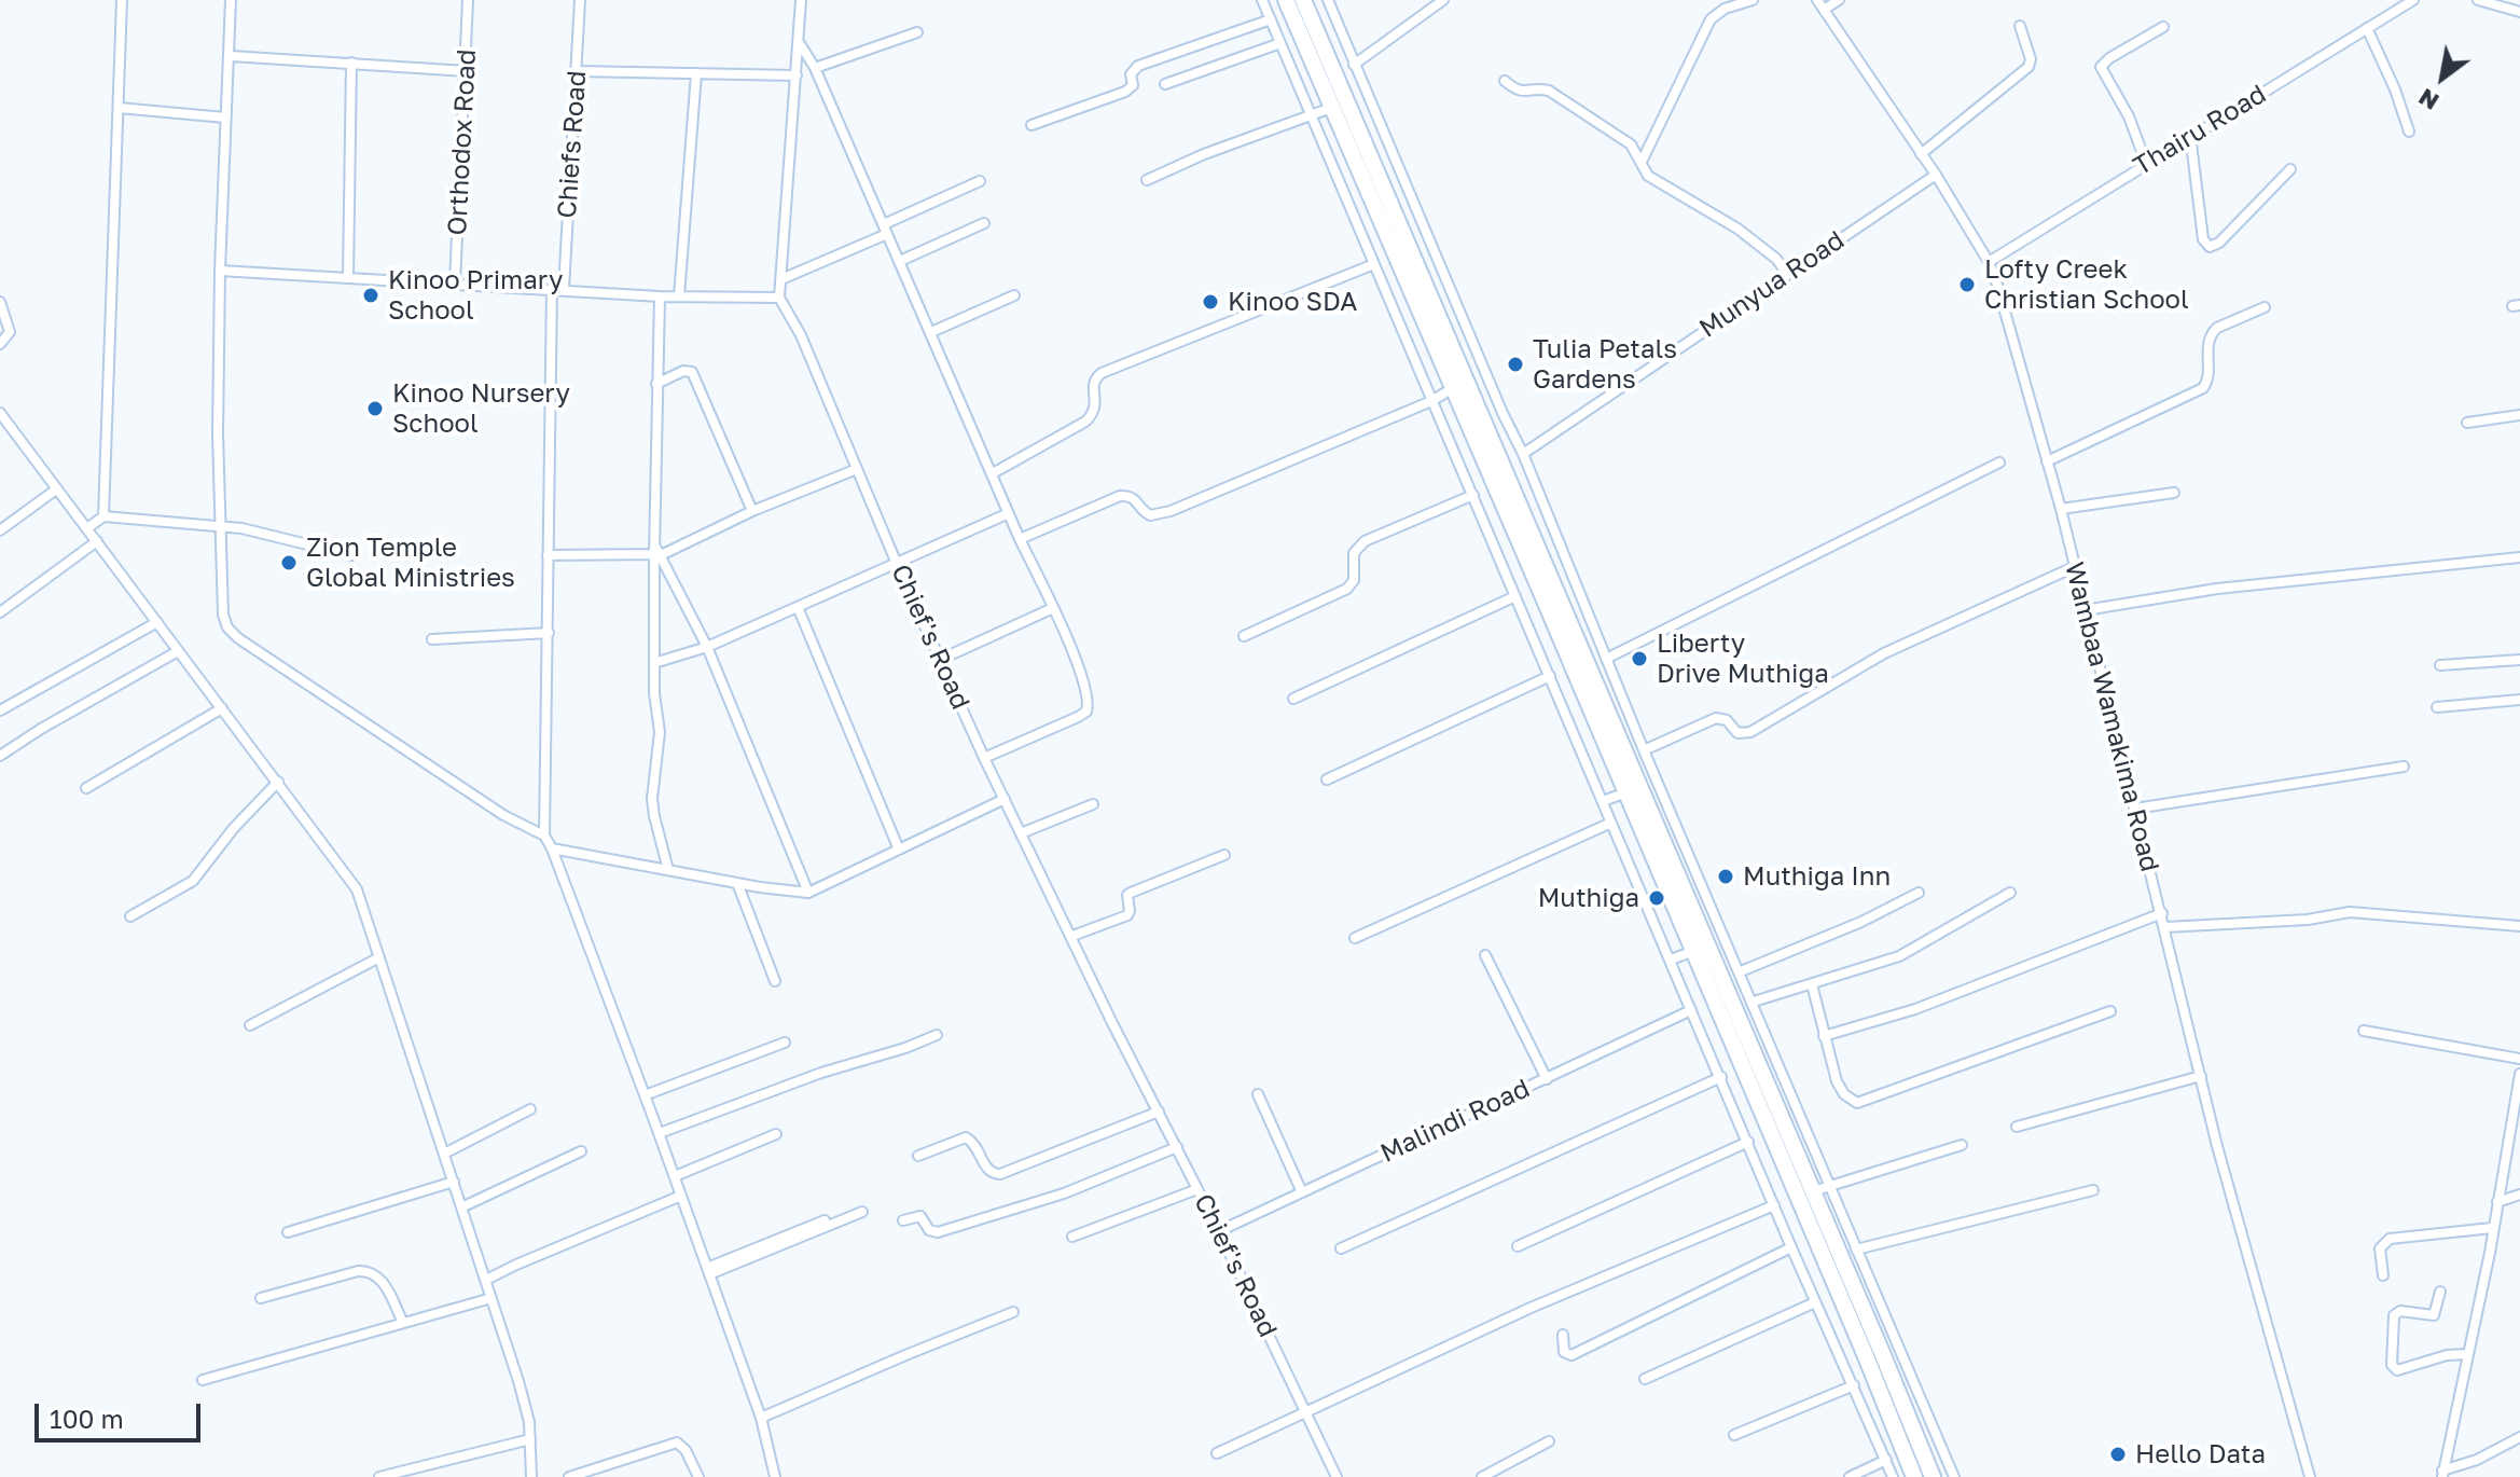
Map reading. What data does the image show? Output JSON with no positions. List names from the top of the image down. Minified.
{"streets":{"street":["Thairu Road","Orthodox Road","Chiefs Road","Munyua Road","Chief's Road","Wambaa Wamakima Road","Malindi Road"]},"crossings":[["Thairu Road","Wambaa Wamakima Road"],["Munyua Road","Wambaa Wamakima Road"],["Chief's Road","Malindi Road"]],"places":["Lofty Creek Christian School","Kinoo Primary School","Kinoo SDA","Tulia Petals Gardens","Kinoo Nursery School","Zion Temple Global Ministries","Liberty Drive Muthiga","Muthiga Inn","Muthiga","Hello Data"],"scale_bar":"100 m","north":"bottom left"}
